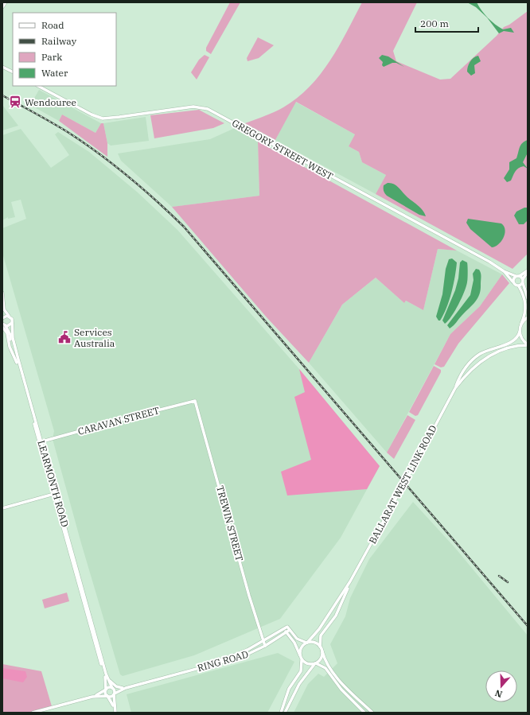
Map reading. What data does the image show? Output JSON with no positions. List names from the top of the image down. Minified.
{"streets":{"main road":["GREGORY STREET WEST","CARAVAN STREET","LEARMONTH ROAD","BALLARAT WEST LINK ROAD","TREWIN STREET","RING ROAD"]},"crossings":[["CARAVAN STREET","LEARMONTH ROAD"],["CARAVAN STREET","TREWIN STREET"],["LEARMONTH ROAD","RING ROAD"],["BALLARAT WEST LINK ROAD","RING ROAD"],["TREWIN STREET","RING ROAD"]],"places":{"station":["Wendouree"],"public building":["Services Australia"]},"legend":["Road","Railway","Park","Water"],"scale_bar":"200 m","north":"bottom"}
